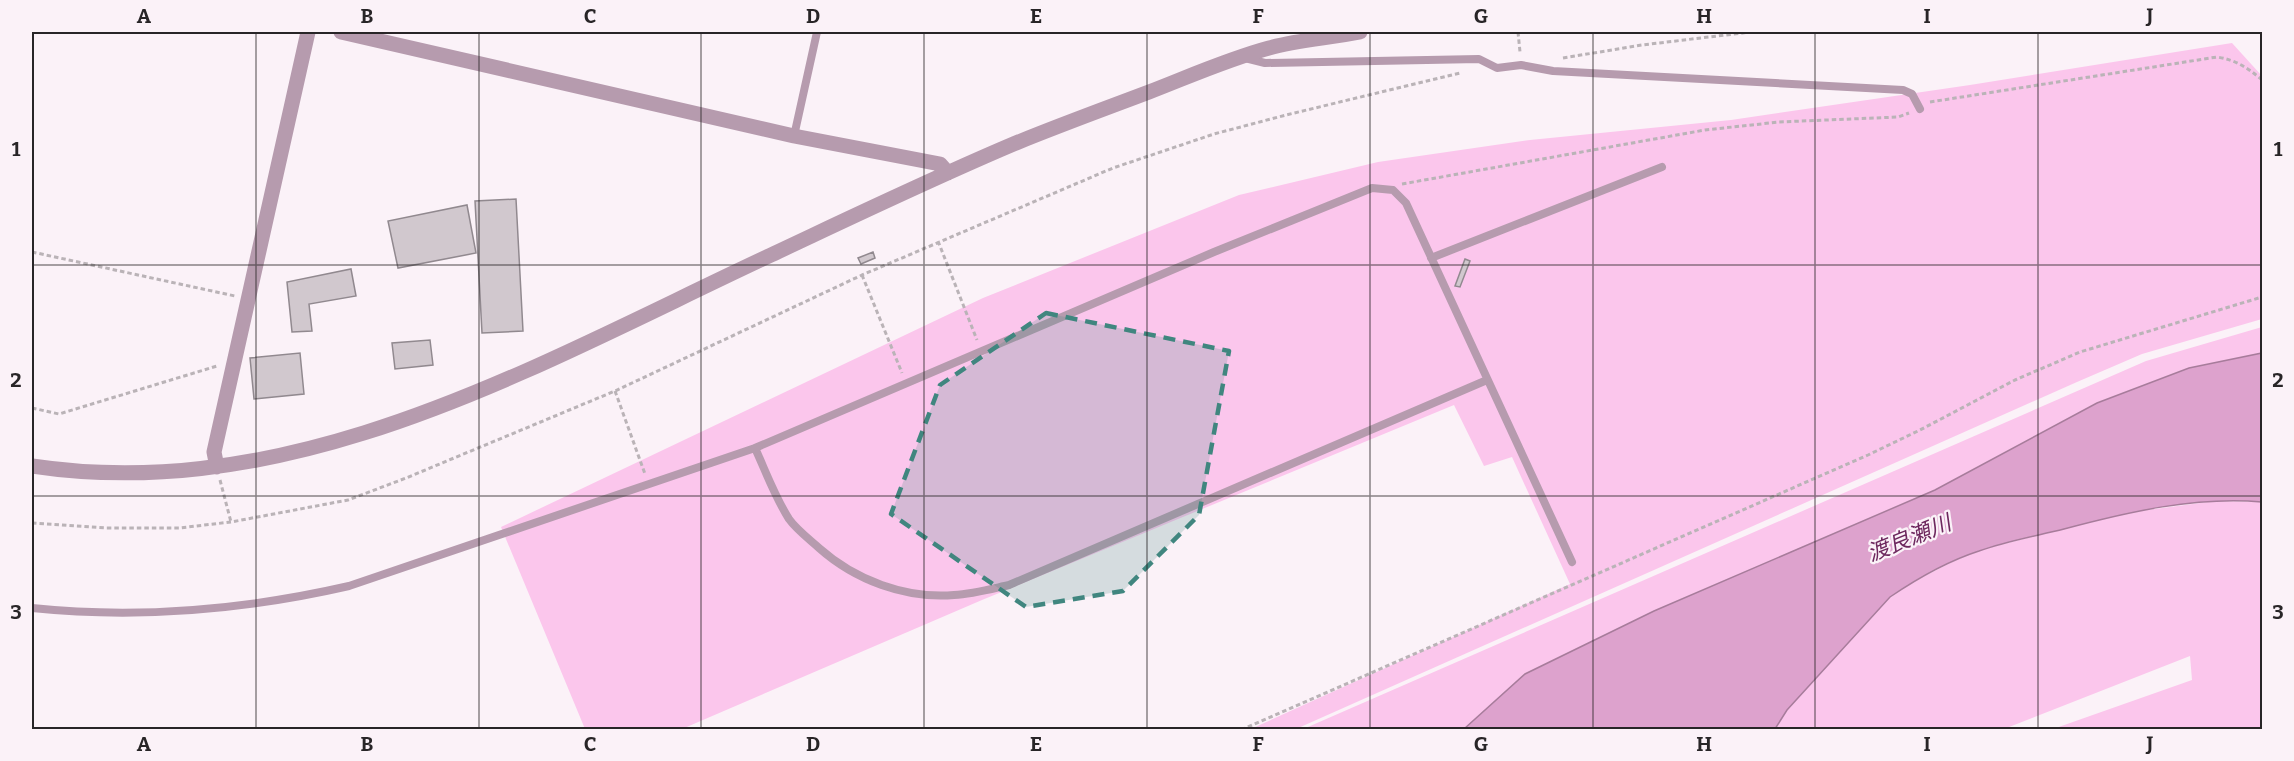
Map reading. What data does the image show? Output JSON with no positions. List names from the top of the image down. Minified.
{"water":["渡良瀬川"],"grid":{"columns":["A","B","C","D","E","F","G","H","I","J"],"rows":["1","2","3"]}}
